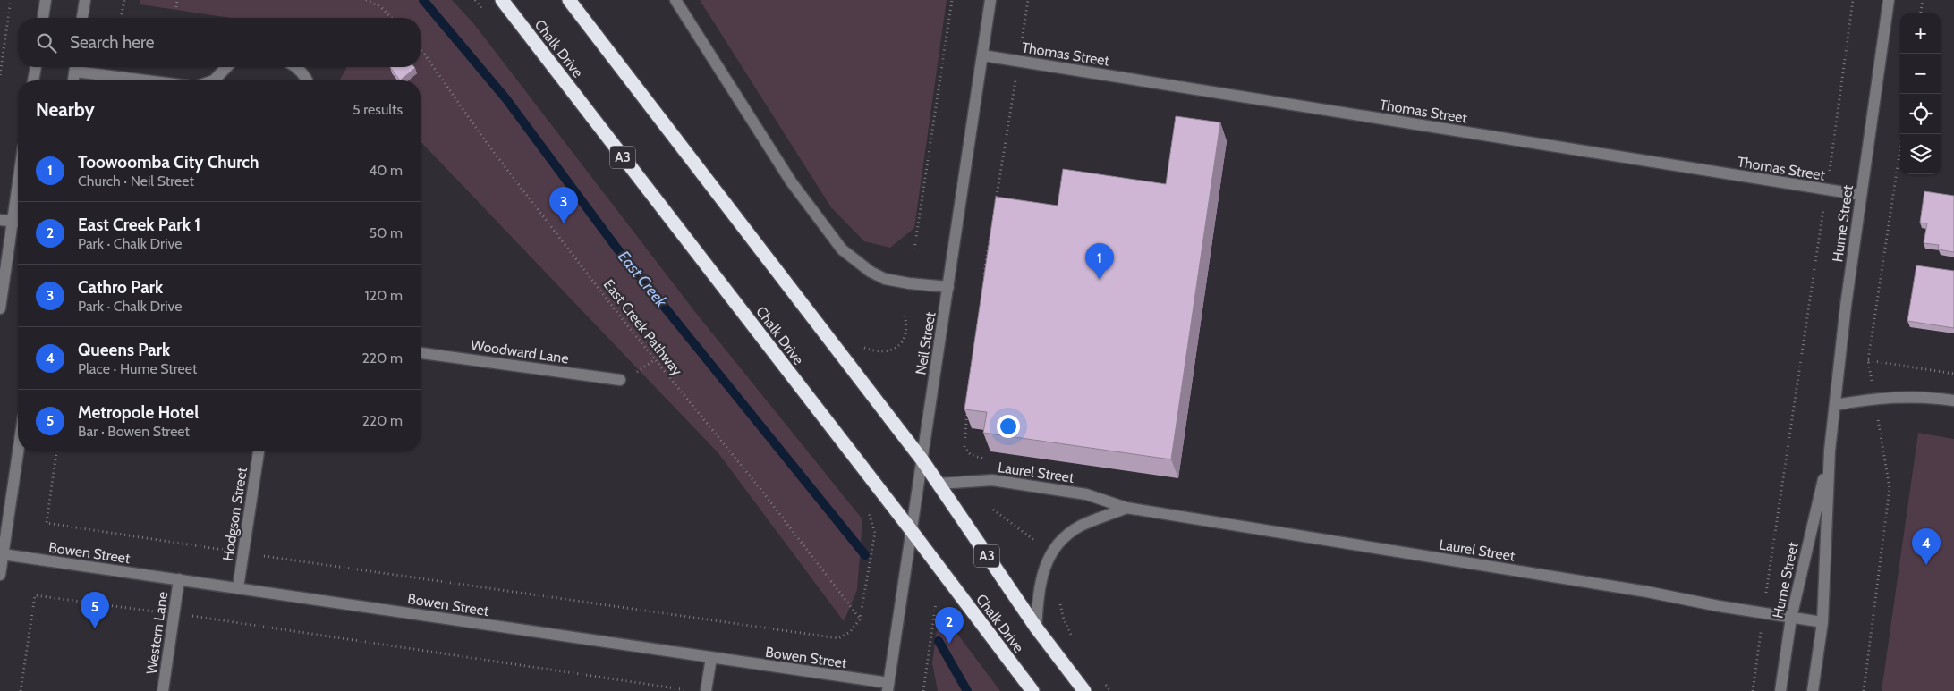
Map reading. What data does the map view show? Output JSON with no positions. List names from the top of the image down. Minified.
{"streets":{"highway":["Chalk Drive","A3"],"street":["Thomas Street","Hume Street","Neil Street","Woodward Lane","Laurel Street","Hodgson Street","Bowen Street","Western Lane"],"path":["East Creek Pathway"]},"crossings":[["Chalk Drive","Neil Street"],["Chalk Drive","Laurel Street"],["Thomas Street","Hume Street"],["Thomas Street","Neil Street"],["Hume Street","Laurel Street"],["Neil Street","Bowen Street"],["Hodgson Street","Bowen Street"],["Bowen Street","Western Lane"]],"water":["East Creek"],"page":{"map_buttons":["+","−"],"search":"Search here","heading":["Nearby","5 results"],"list":[{"mark":"1","name":"Toowoomba City Church","note":"Church · Neil Street","value":"40 m"},{"mark":"2","name":"East Creek Park 1","note":"Park · Chalk Drive","value":"50 m"},{"mark":"3","name":"Cathro Park","note":"Park · Chalk Drive","value":"120 m"},{"mark":"4","name":"Queens Park","note":"Place · Hume Street","value":"220 m"},{"mark":"5","name":"Metropole Hotel","note":"Bar · Bowen Street","value":"220 m"}],"pins":["3","1","4","5","2"]}}
